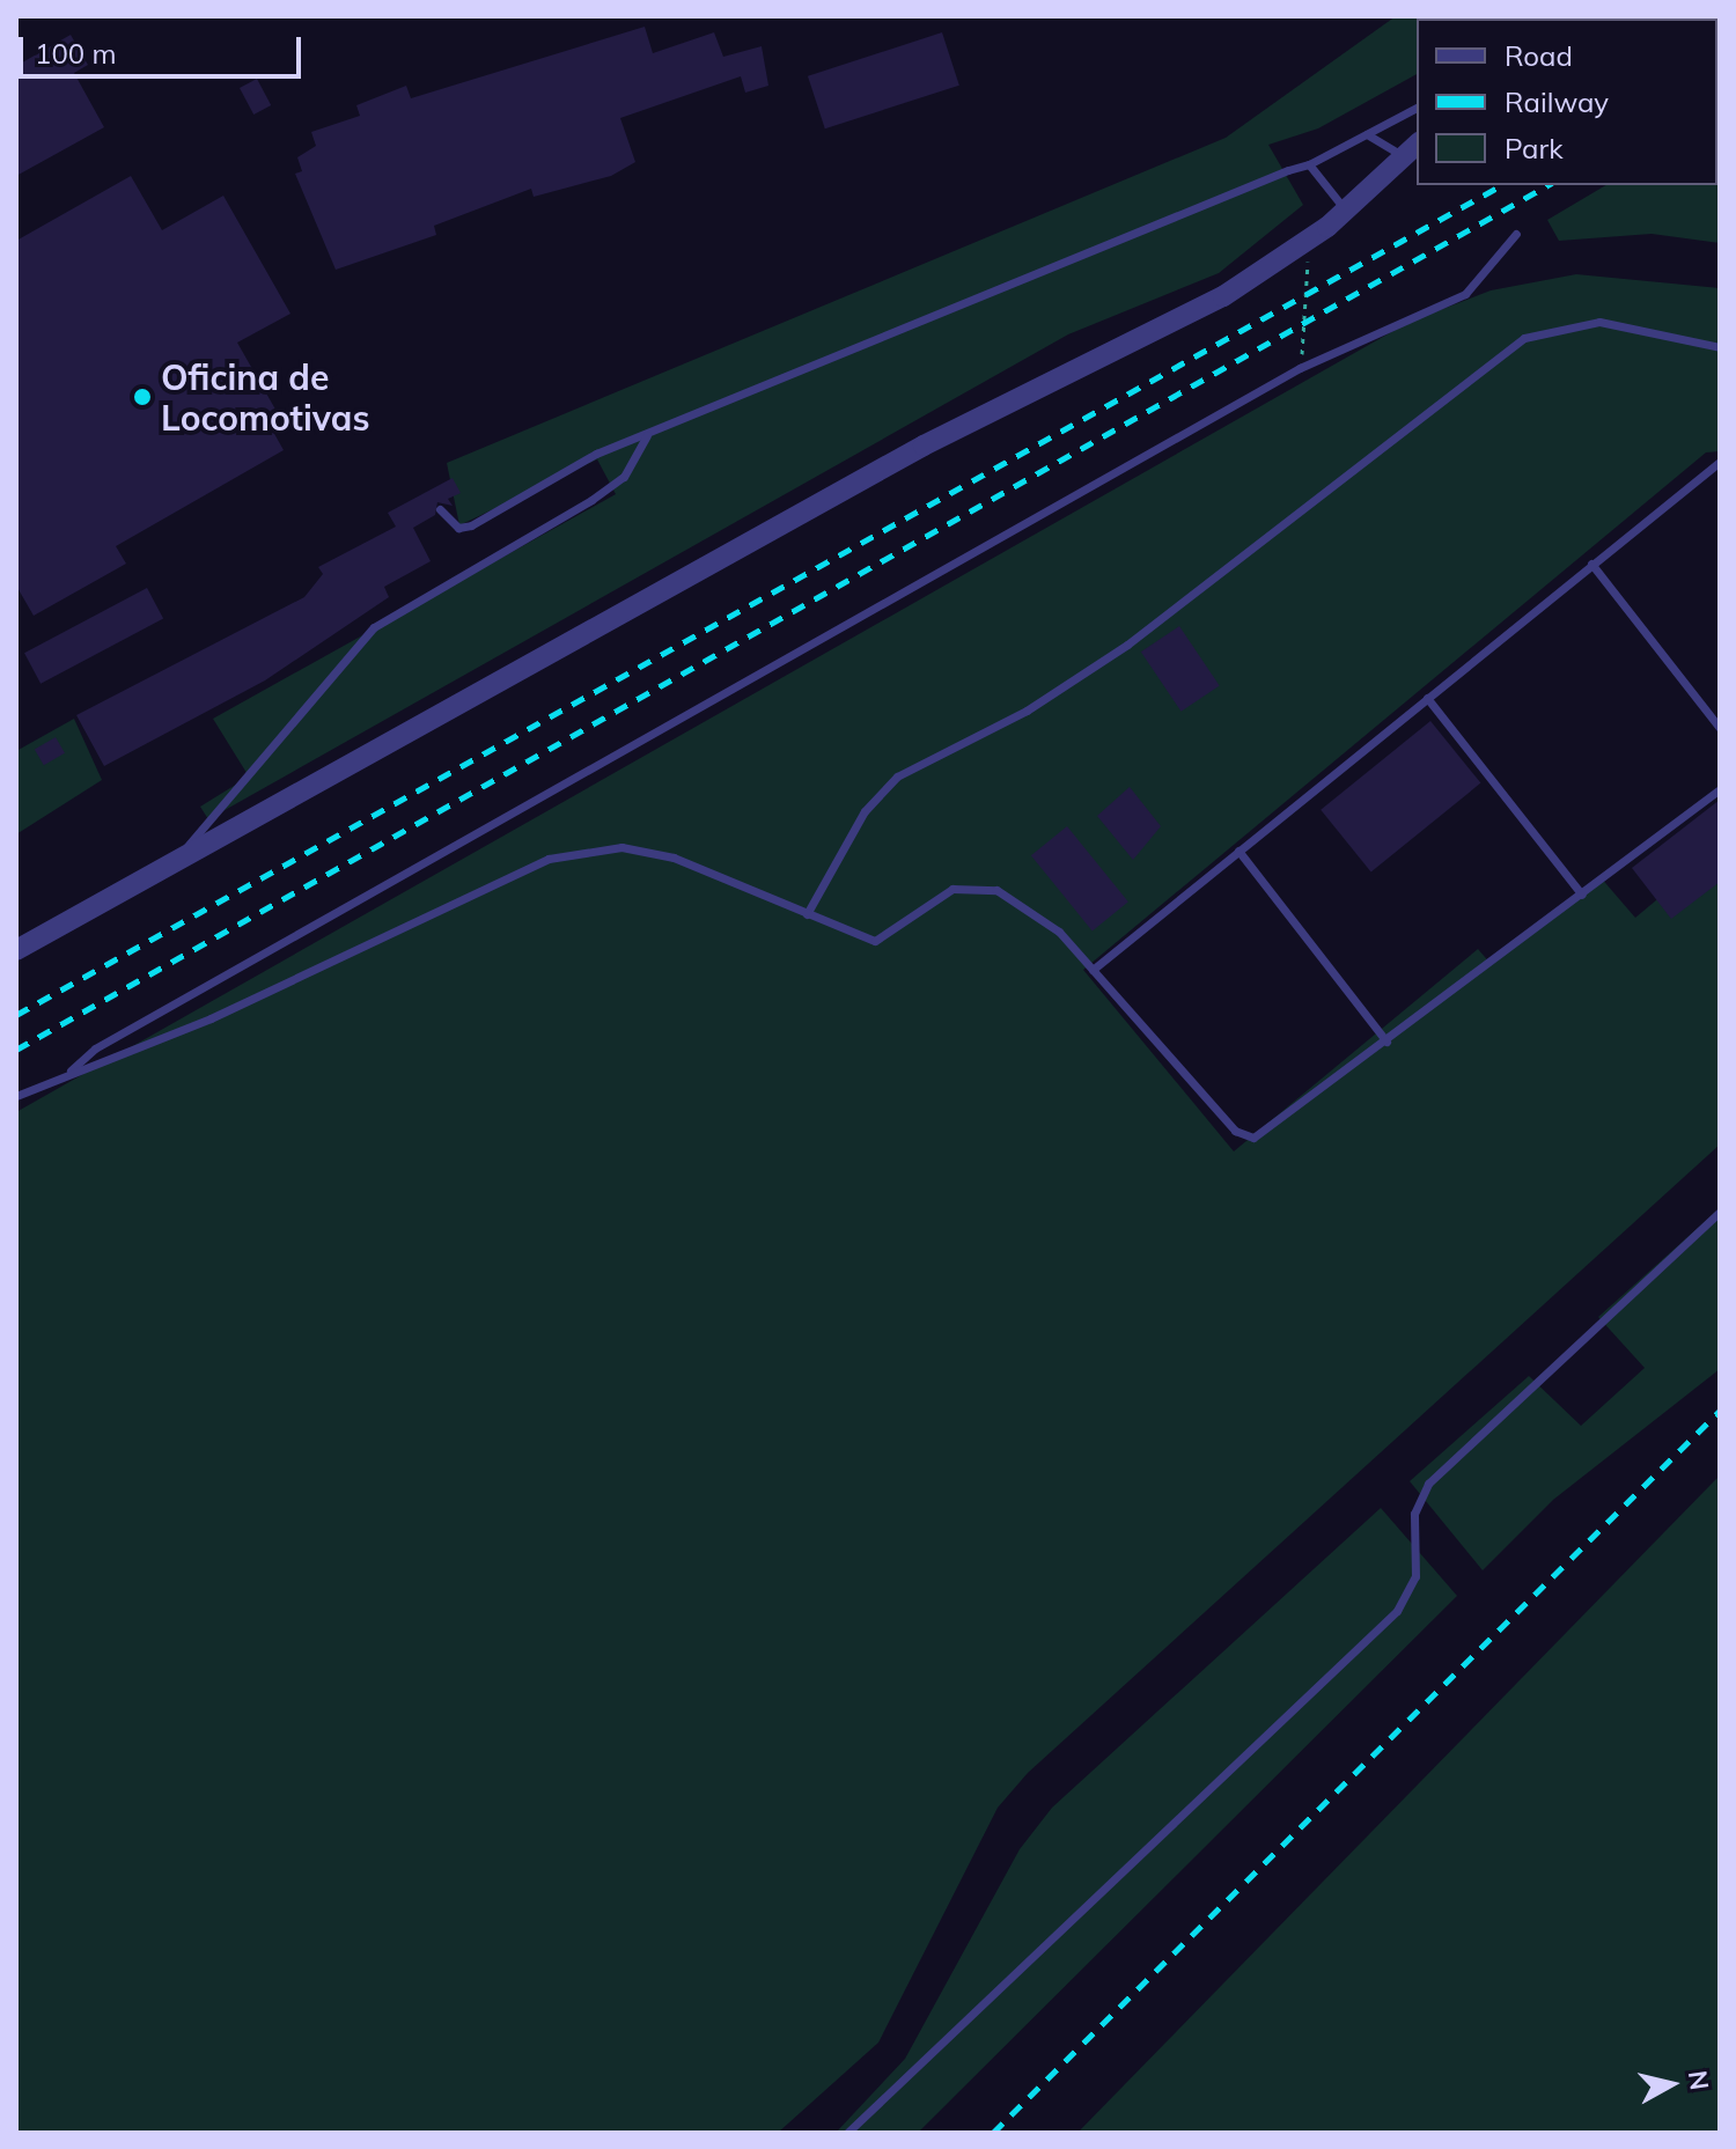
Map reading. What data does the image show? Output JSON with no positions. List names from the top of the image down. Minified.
{"places":["Oficina de Locomotivas"],"legend":["Road","Railway","Park"],"scale_bar":"100 m","north":"right"}
